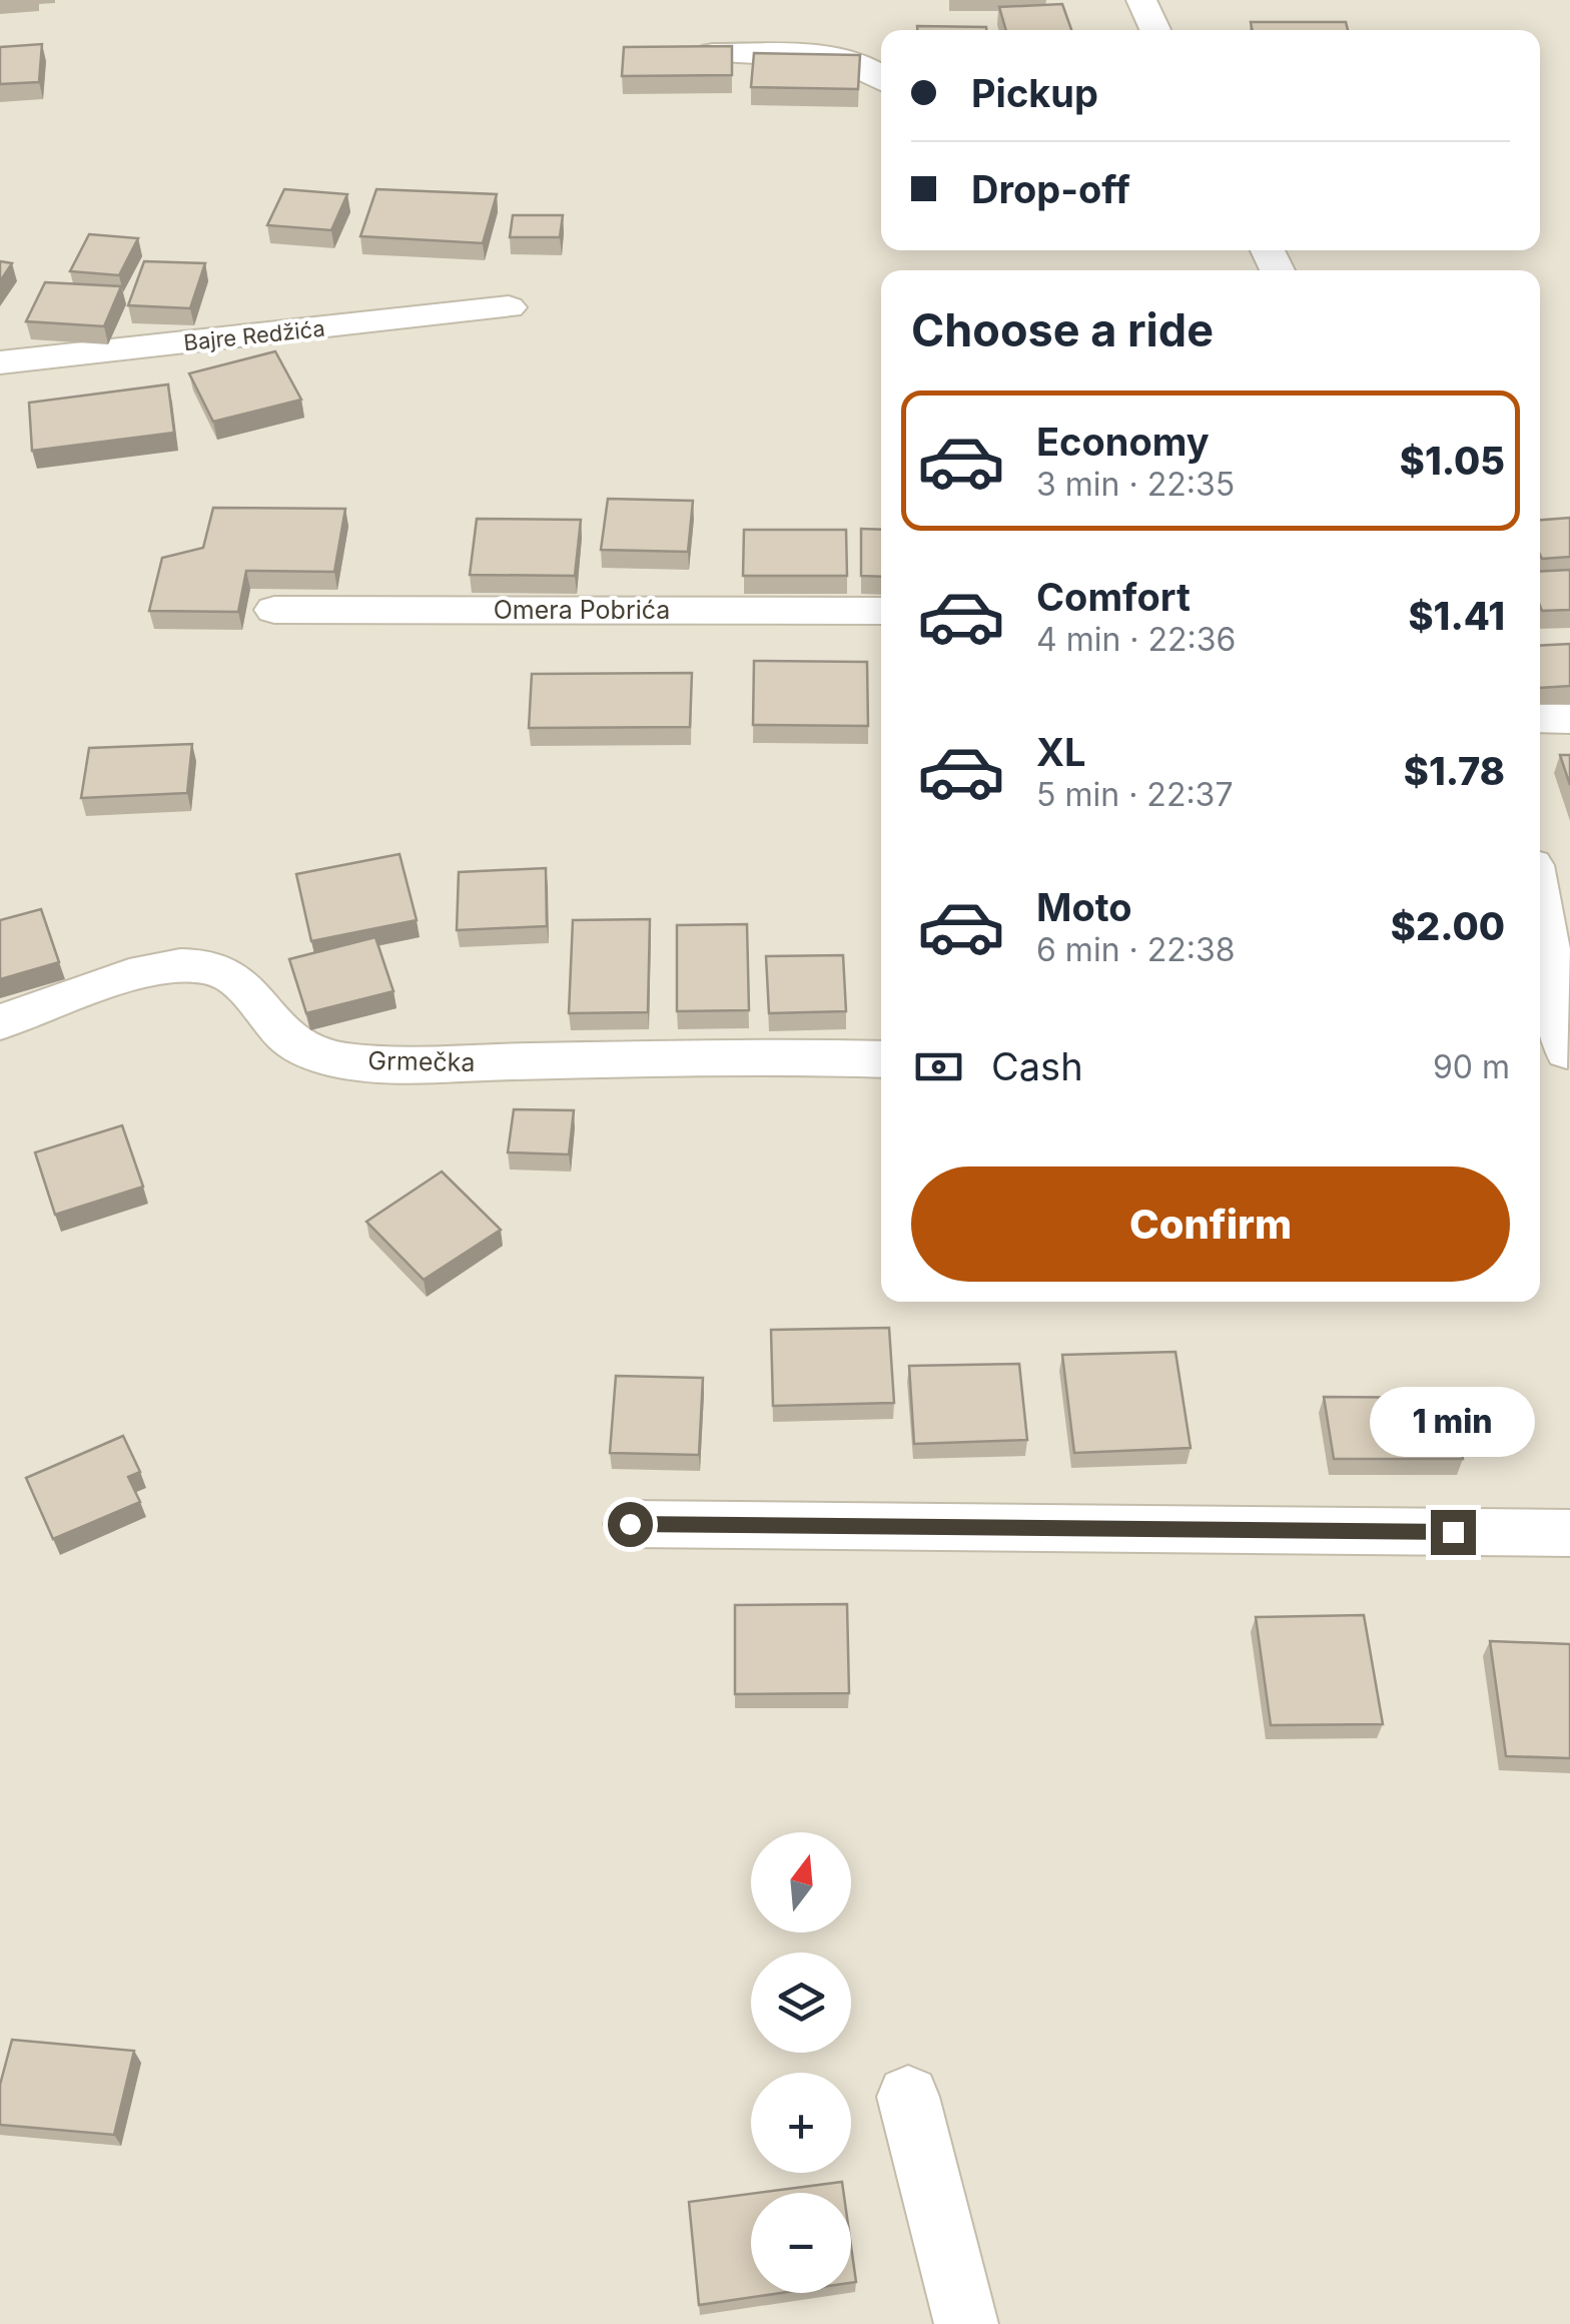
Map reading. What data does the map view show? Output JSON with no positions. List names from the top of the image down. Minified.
{"streets":{"street":["Bajre Redžića","Omera Pobrića","Grmečka"]},"north":"top","page":{"banner":["Pickup","Drop-off"],"heading":"Choose a ride","list":[{"name":"Economy","note":"3 min · 22:35","value":"$1.05"},{"name":"Comfort","note":"4 min · 22:36","value":"$1.41"},{"name":"XL","note":"5 min · 22:37","value":"$1.78"},{"name":"Moto","note":"6 min · 22:38","value":"$2.00"}],"pay":["Cash","90 m"],"buttons":"Confirm","bubble":"1 min","map_buttons":["+","−"]}}
